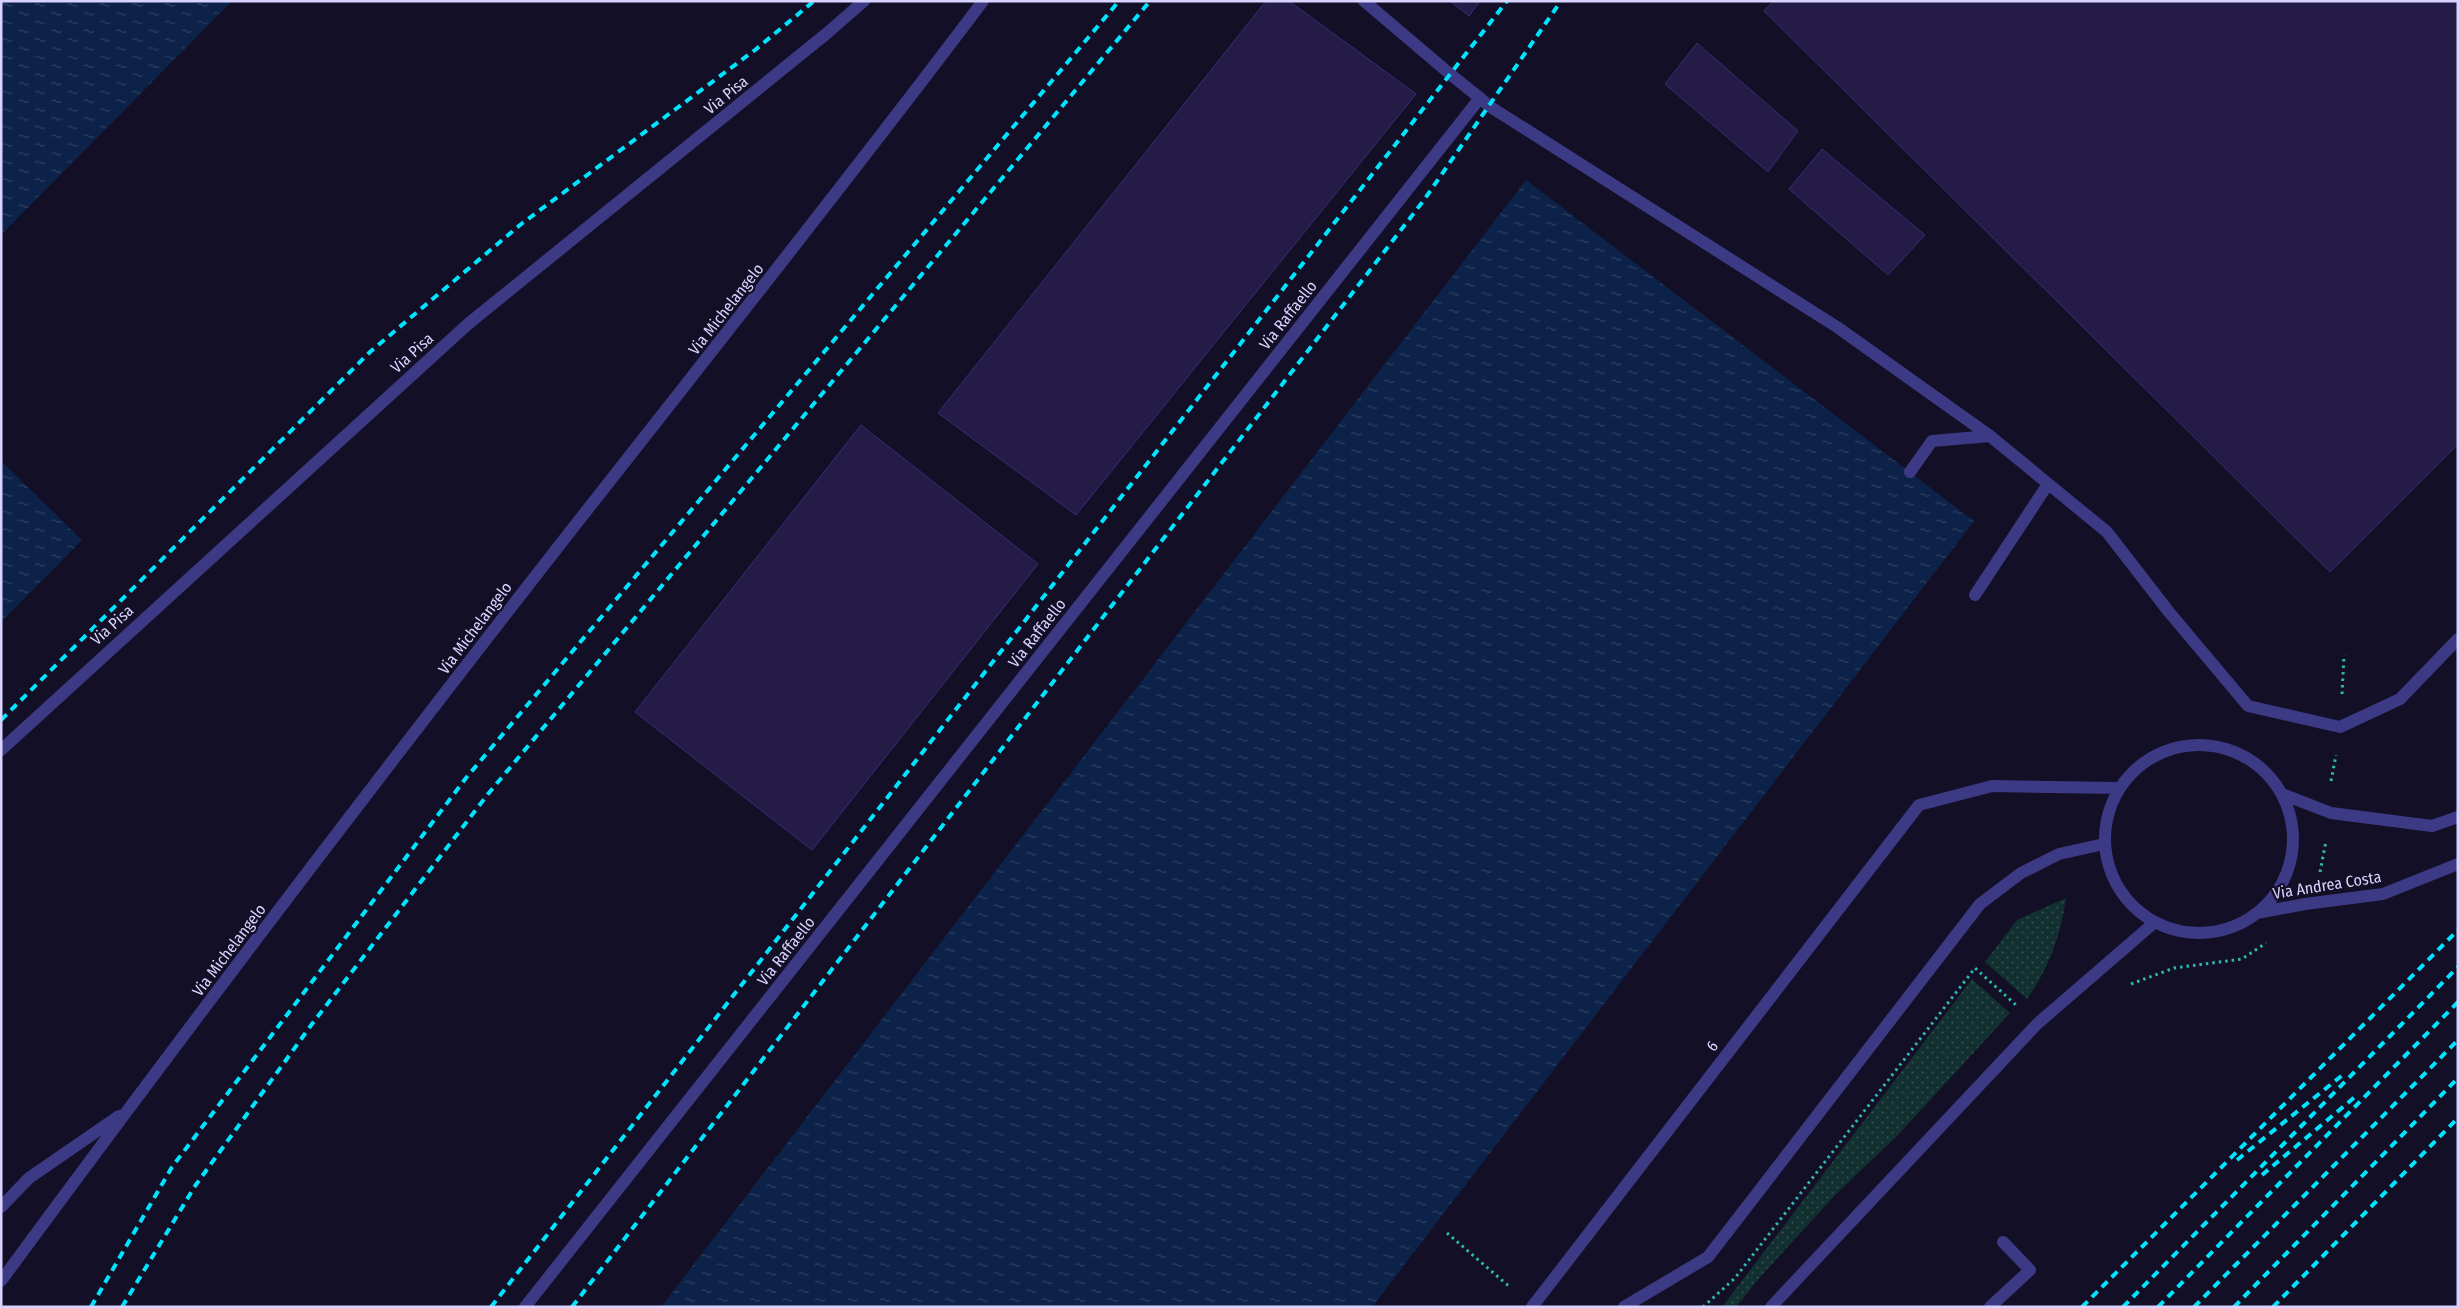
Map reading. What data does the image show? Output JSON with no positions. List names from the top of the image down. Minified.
{"streets":{"lane":["Via Pisa","Via Michelangelo","Via Raffaello","Via Andrea Costa","6"]}}
